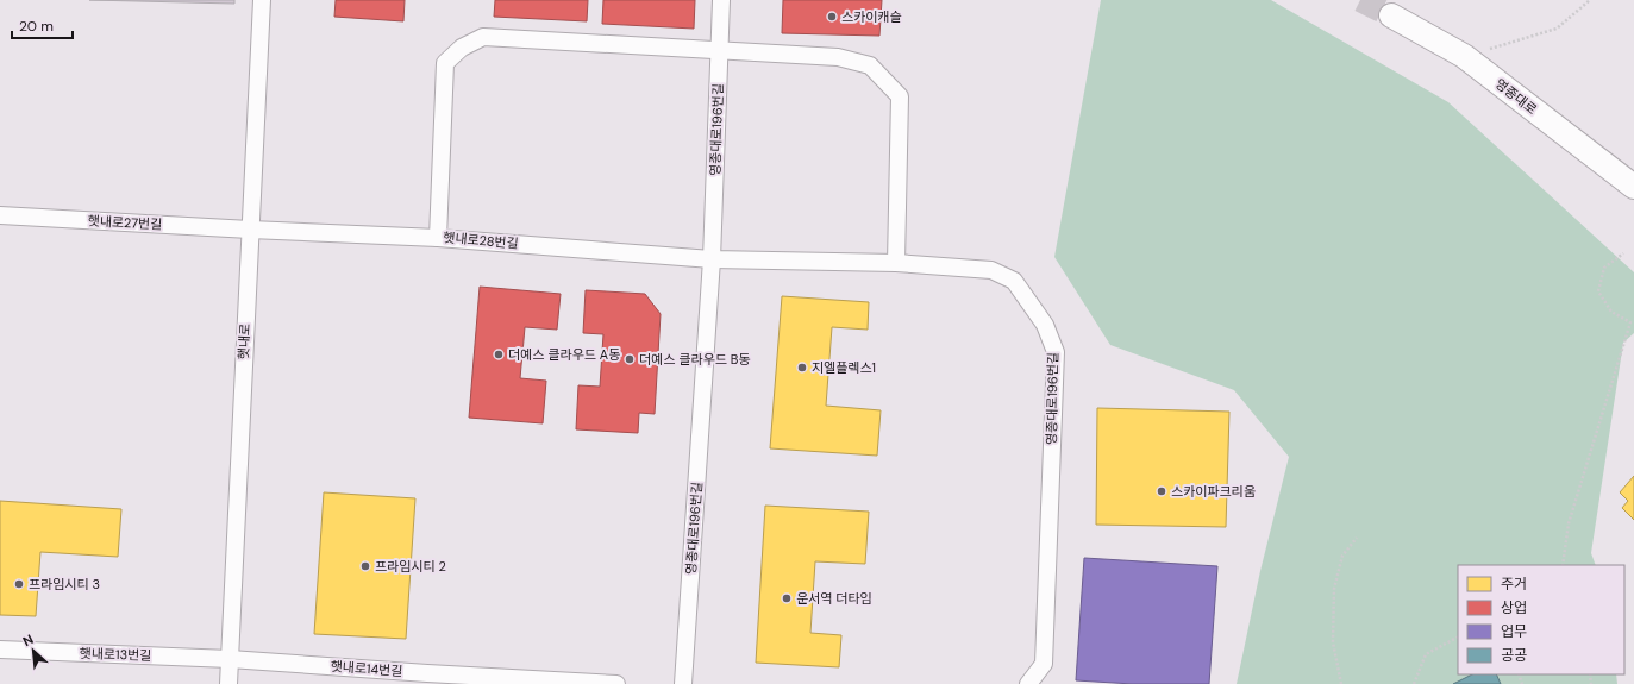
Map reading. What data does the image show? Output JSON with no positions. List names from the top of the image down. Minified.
{"streets":{"main road":["영종대로"],"street":["영종대로196번길","햇내로27번길","햇내로28번길","햇내로","햇내로13번길","햇내로14번길"]},"crossings":[["영종대로196번길","햇내로28번길"],["햇내로27번길","햇내로28번길"],["햇내로27번길","햇내로"],["햇내로28번길","햇내로"],["햇내로","햇내로13번길"],["햇내로","햇내로14번길"],["햇내로13번길","햇내로14번길"]],"places":["스카이캐슬","더예스 클라우드 A동","더예스 클라우드 B동","지엘플렉스1","스카이파크리움","프라임시티 2","프라임시티 3","운서역 더타임"],"legend":["주거","상업","업무","공공"],"scale_bar":"20 m","north":"top left"}
